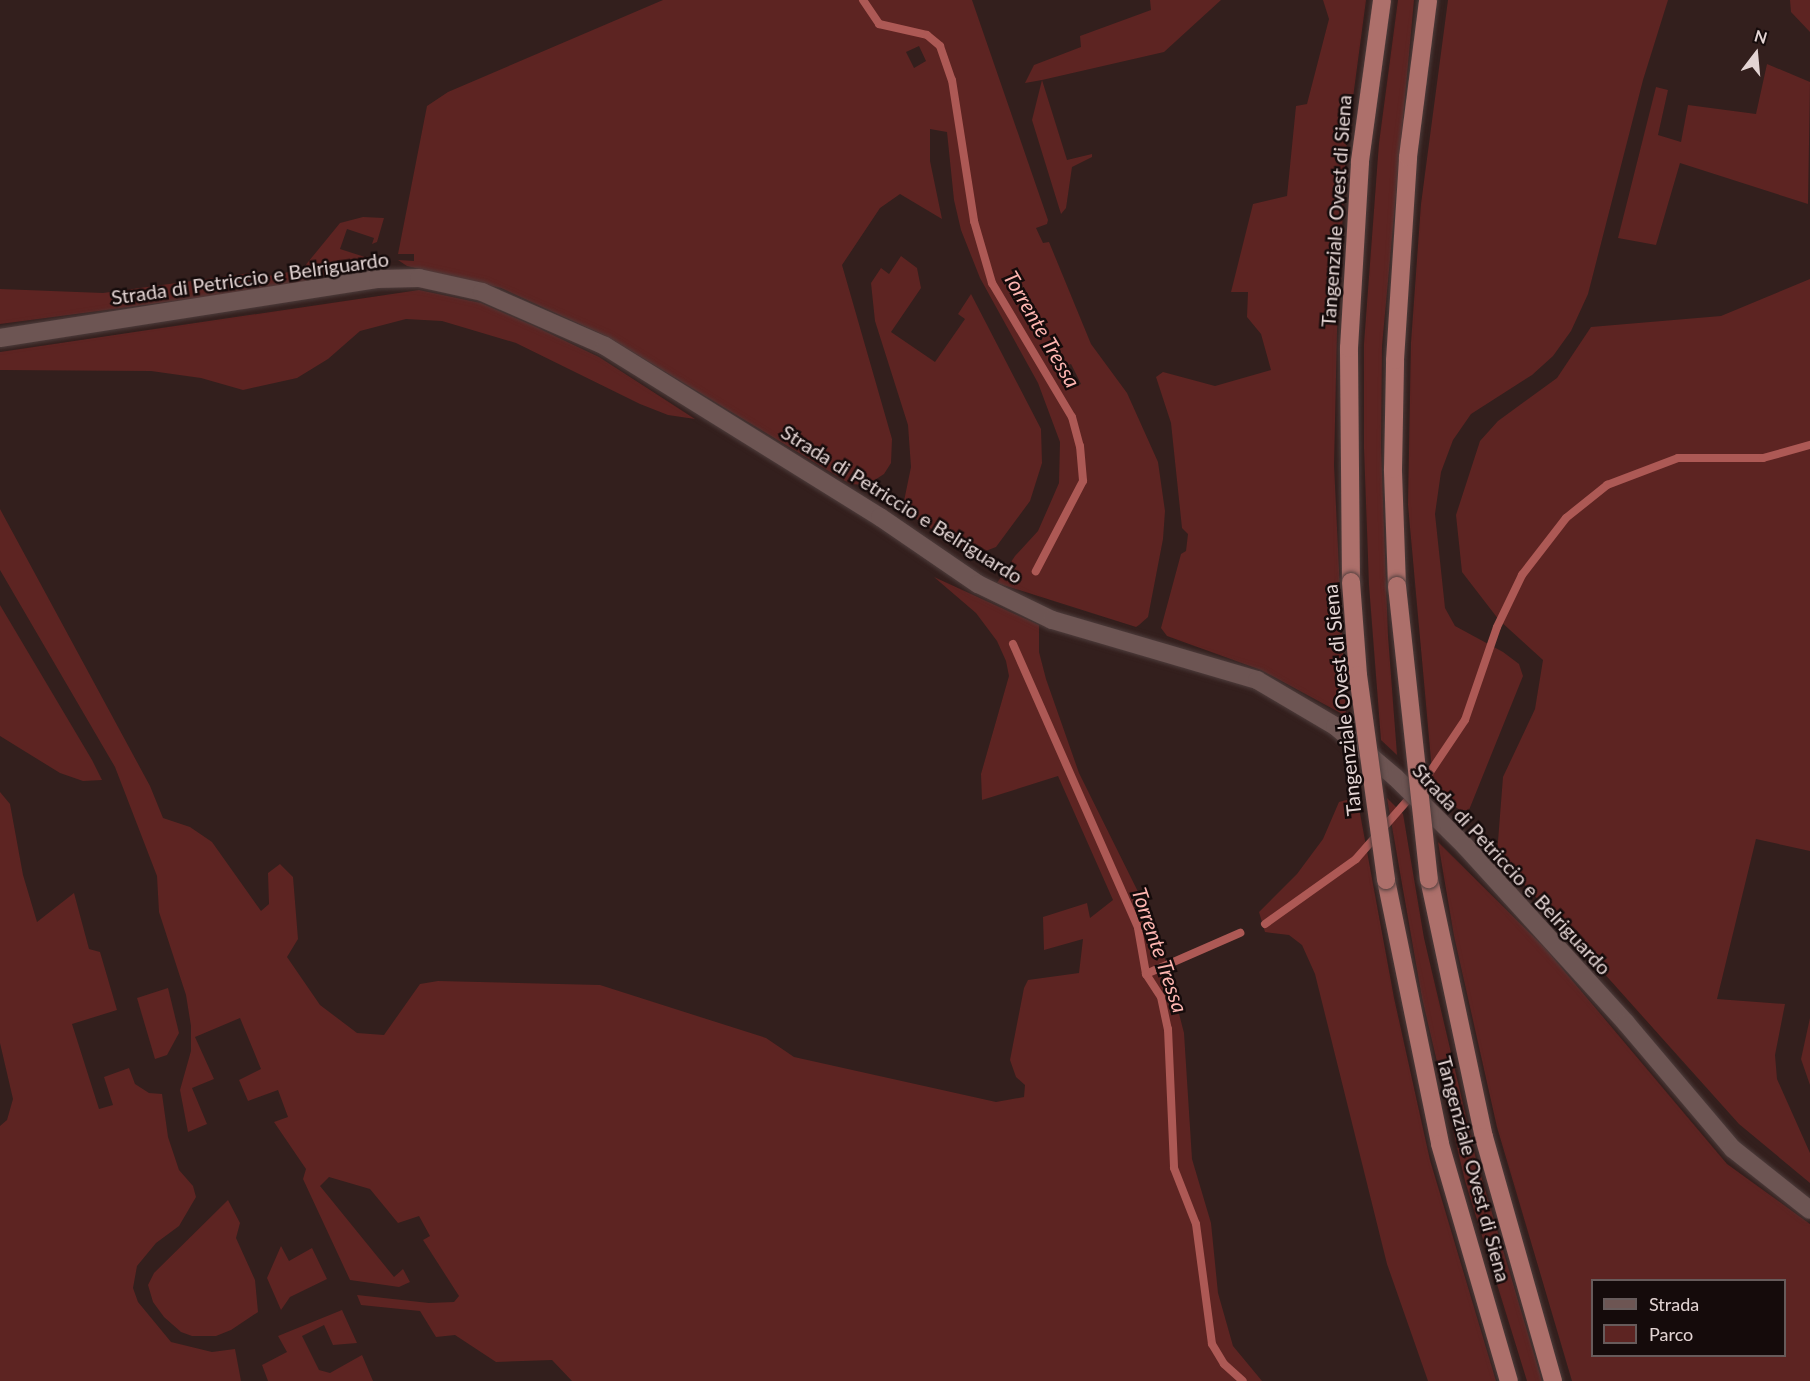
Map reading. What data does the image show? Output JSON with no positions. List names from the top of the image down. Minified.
{"streets":{"highway":["Tangenziale Ovest di Siena"],"street":["Strada di Petriccio e Belriguardo"]},"water":["Torrente Tressa"],"legend":["Strada","Parco"],"north":"top"}
